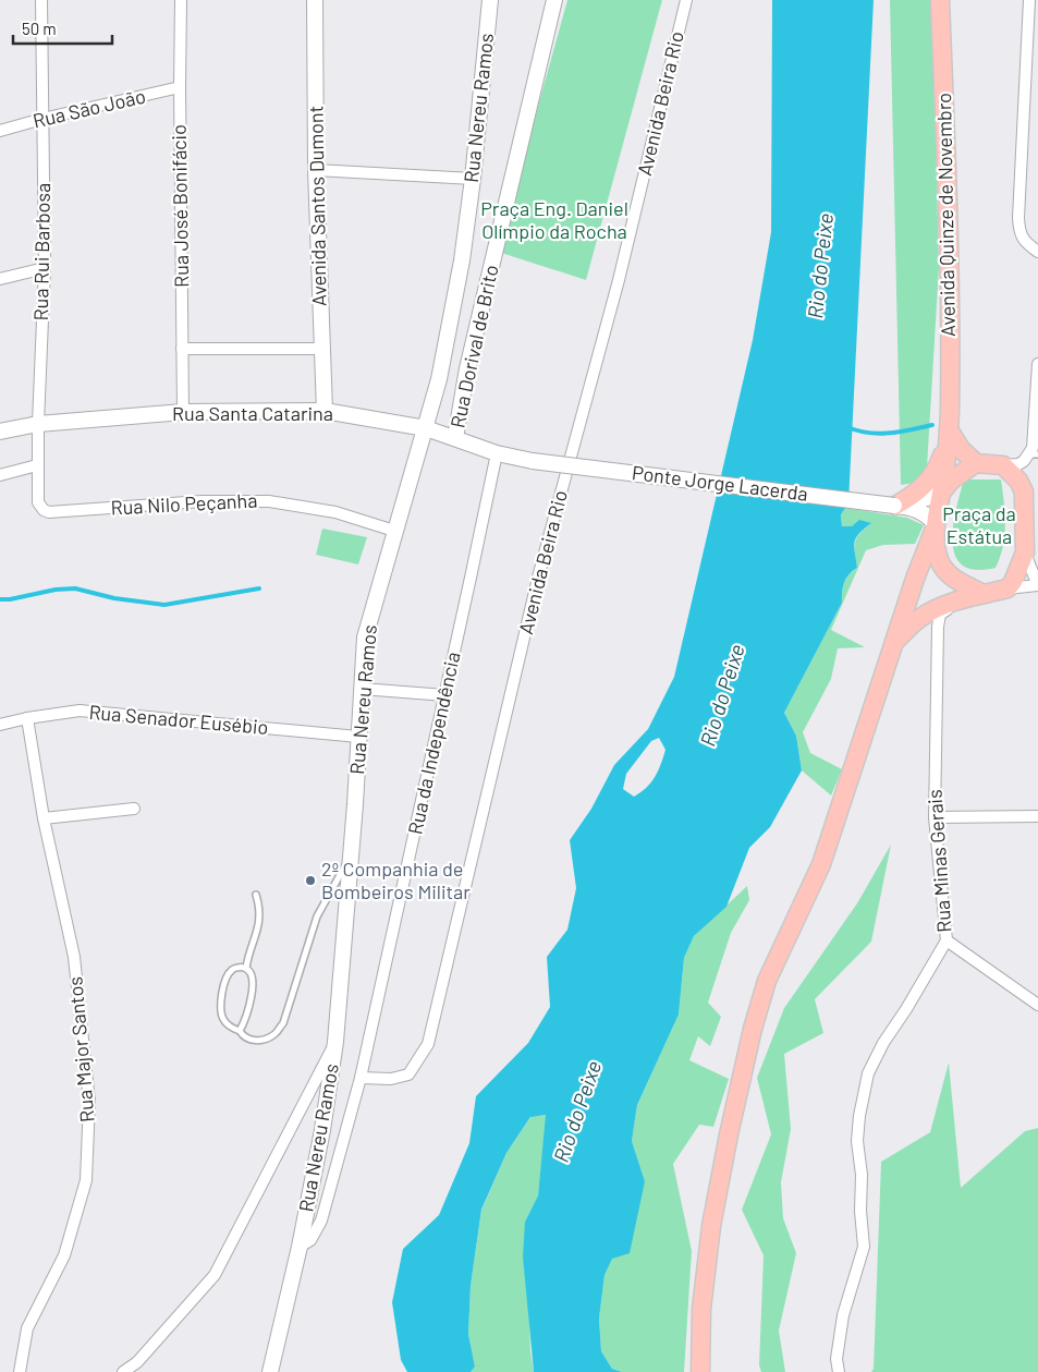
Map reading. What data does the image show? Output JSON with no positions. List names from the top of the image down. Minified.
{"streets":{"main road":["Avenida Quinze de Novembro"],"street":["Avenida Beira Rio","Rua Nereu Ramos","Rua São João","Rua José Bonifácio","Avenida Santos Dumont","Rua Rui Barbosa","Rua Dorival de Brito","Rua Santa Catarina","Ponte Jorge Lacerda","Rua Nilo Peçanha","Rua Senador Eusébio","Rua da Independência","Rua Minas Gerais","Rua Major Santos"]},"crossings":[["Avenida Beira Rio","Rua da Independência"],["Rua Nereu Ramos","Rua Santa Catarina"],["Rua Nereu Ramos","Rua Nilo Peçanha"],["Rua Nereu Ramos","Rua Senador Eusébio"],["Rua Nereu Ramos","Rua da Independência"],["Rua São João","Rua José Bonifácio"],["Rua São João","Rua Rui Barbosa"],["Rua José Bonifácio","Rua Santa Catarina"],["Avenida Santos Dumont","Rua Santa Catarina"],["Avenida Quinze de Novembro","Ponte Jorge Lacerda"],["Rua Rui Barbosa","Rua Santa Catarina"],["Rua Rui Barbosa","Rua Nilo Peçanha"],["Rua Dorival de Brito","Rua Santa Catarina"],["Rua Santa Catarina","Ponte Jorge Lacerda"],["Rua Santa Catarina","Rua da Independência"],["Rua Senador Eusébio","Rua Major Santos"]],"water":["Rio do Peixe"],"parks":["Praça Eng. Daniel Olímpio da Rocha","Praça da Estátua"],"places":["2º Companhia de Bombeiros Militar"],"scale_bar":"50 m"}
